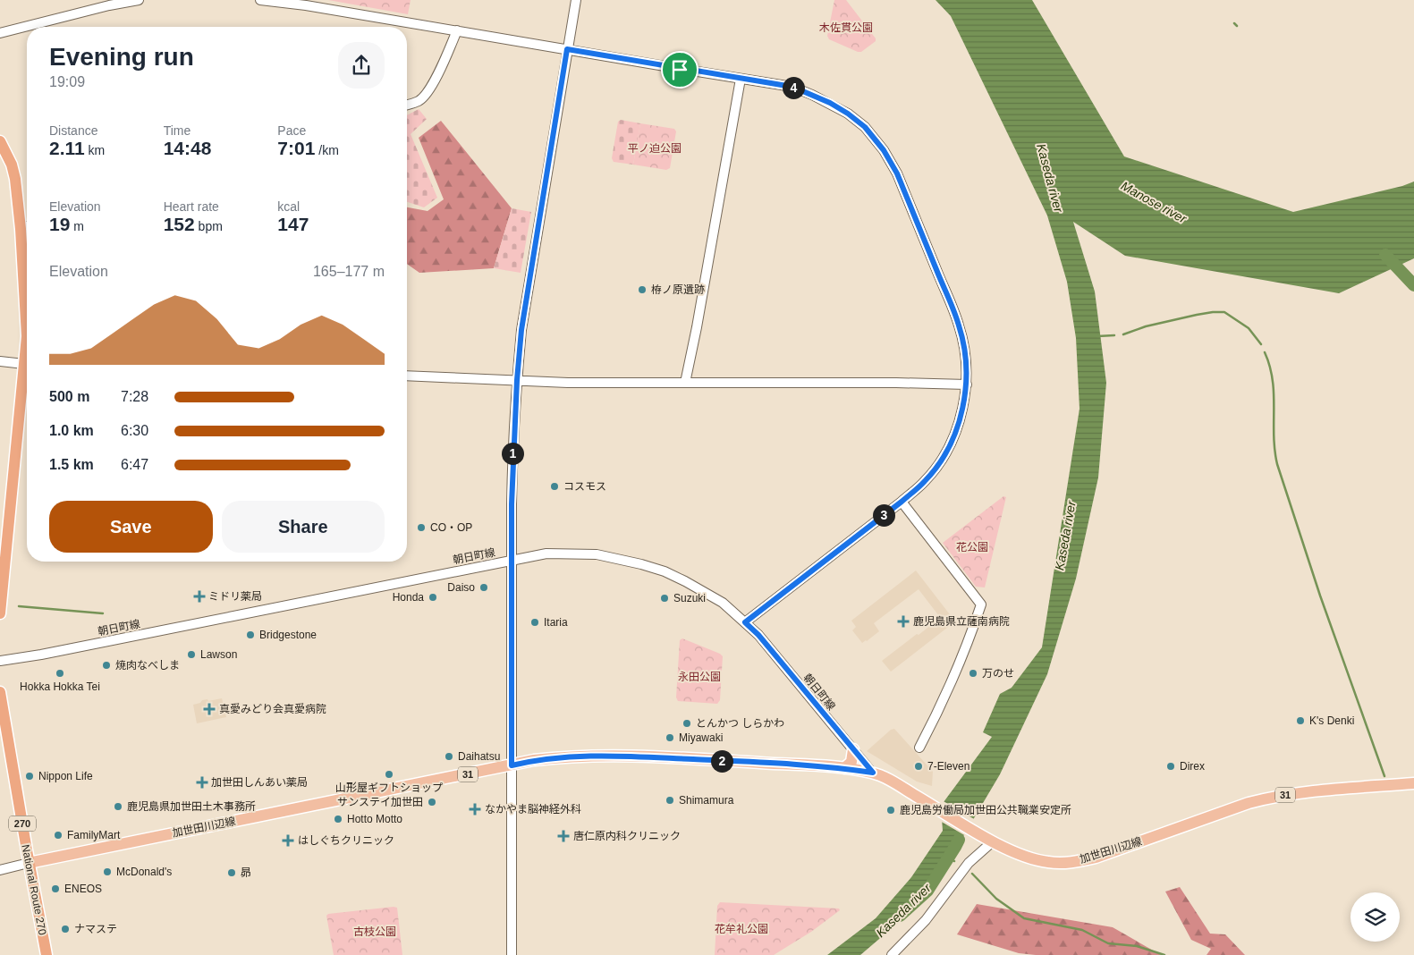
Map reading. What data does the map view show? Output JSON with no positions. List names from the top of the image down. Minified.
{"streets":{"highway":["270","National Route 270"],"main road":["31","加世田川辺線"],"street":["朝日町線"]},"crossings":[["朝日町線","加世田川辺線"],["加世田川辺線","National Route 270"]],"water":["Kaseda river","Manose river"],"parks":["木佐貫公園","平ノ迫公園","花公園","永田公園","花牟礼公園","古枝公園"],"places":{"other":["栫ノ原遺跡","コスモス","CO・OP","Daiso","Honda","Suzuki","Itaria","Bridgestone","Lawson","焼肉なべしま","Hokka Hokka Tei","万のせ","K's Denki","とんかつ しらかわ","Miyawaki","Daihatsu","7-Eleven","Direx","山形屋ギフトショップ","Nippon Life","Shimamura","サンステイ加世田","鹿児島県加世田土木事務所","鹿児島労働局加世田公共職業安定所","Hotto Motto","FamilyMart","McDonald's","昴","ENEOS","ナマステ"],"health":["ミドリ薬局","鹿児島県立薩南病院","真愛みどり会真愛病院","加世田しんあい薬局","なかやま脳神経外科","唐仁原内科クリニック","はしぐちクリニック"]},"page":{"heading":["Evening run","19:09"],"pins":["4","1","3","2"],"stats":[["Distance","2.11 km"],["Time","14:48"],["Pace","7:01 /km"],["Elevation","19 m"],["Heart rate","152 bpm"],["kcal","147"]],"chart":["Elevation","165–177 m"],"list":[{"name":"500 m","note":"7:28"},{"name":"1.0 km","note":"6:30"},{"name":"1.5 km","note":"6:47"}],"buttons":["Save","Share"]}}
